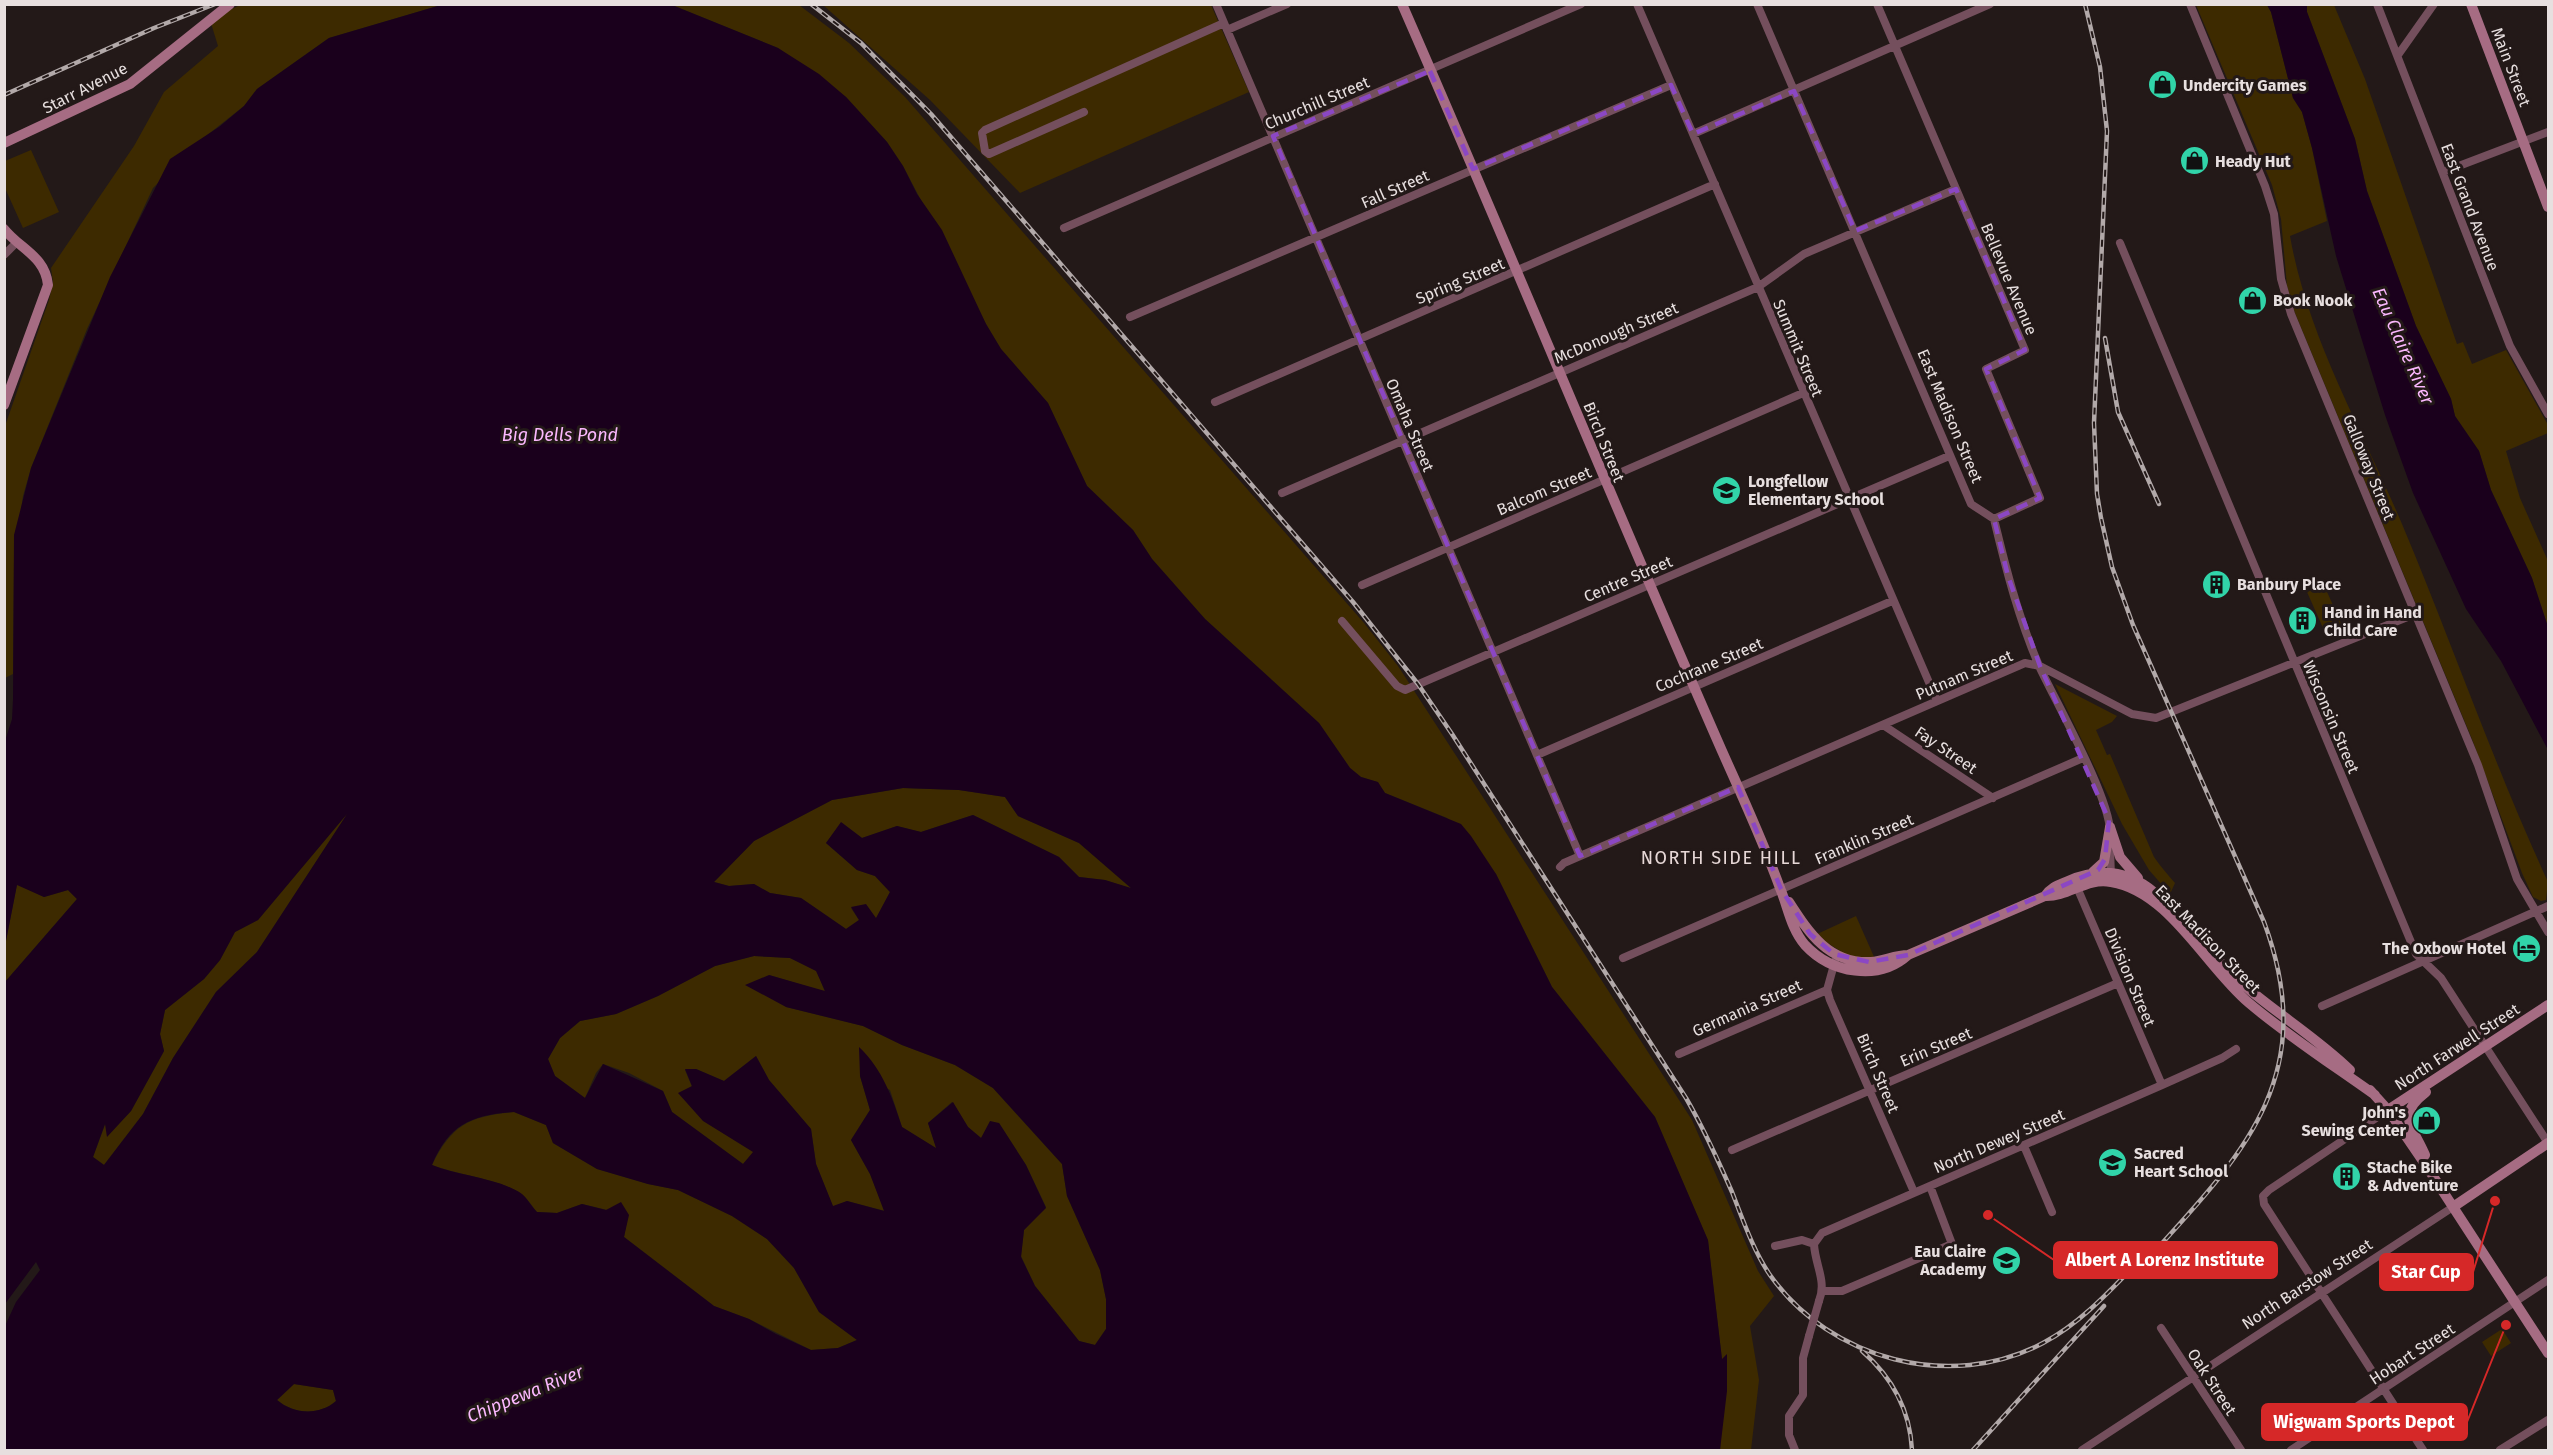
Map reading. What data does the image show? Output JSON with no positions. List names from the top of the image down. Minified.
{"streets":{"main road":["Main Street","Starr Avenue","East Madison Street","Birch Street","North Farwell Street","North Barstow Street"],"street":["Churchill Street","Fall Street","East Grand Avenue","Bellevue Avenue","Spring Street","McDonough Street","Summit Street","Omaha Street","Galloway Street","Balcom Street","Centre Street","Cochrane Street","Putnam Street","Wisconsin Street","Fay Street","Franklin Street","Division Street","Germania Street","Erin Street","North Dewey Street","Hobart Street","Oak Street"]},"crossings":[["Churchill Street","Omaha Street"],["Churchill Street","Birch Street"],["Fall Street","Summit Street"],["Fall Street","Omaha Street"],["Fall Street","Birch Street"],["Bellevue Avenue","McDonough Street"],["Bellevue Avenue","East Madison Street"],["Spring Street","Summit Street"],["Spring Street","Omaha Street"],["Spring Street","Birch Street"],["McDonough Street","Summit Street"],["McDonough Street","East Madison Street"],["McDonough Street","Omaha Street"],["McDonough Street","Birch Street"],["Summit Street","Balcom Street"],["Summit Street","Centre Street"],["Summit Street","Cochrane Street"],["Summit Street","Putnam Street"],["East Madison Street","Centre Street"],["East Madison Street","North Farwell Street"],["East Madison Street","North Barstow Street"],["East Madison Street","Hobart Street"],["Omaha Street","Balcom Street"],["Omaha Street","Centre Street"],["Omaha Street","Cochrane Street"],["Omaha Street","Putnam Street"],["Birch Street","Balcom Street"],["Birch Street","Centre Street"],["Birch Street","Cochrane Street"],["Birch Street","Putnam Street"],["Birch Street","Franklin Street"],["Birch Street","Germania Street"],["Birch Street","Erin Street"],["Birch Street","North Dewey Street"],["Galloway Street","Putnam Street"],["Putnam Street","Wisconsin Street"],["Putnam Street","Fay Street"],["Wisconsin Street","North Farwell Street"],["Wisconsin Street","North Barstow Street"],["Fay Street","Franklin Street"],["Division Street","Erin Street"],["Division Street","North Dewey Street"],["North Farwell Street","North Barstow Street"],["North Barstow Street","Oak Street"]],"districts":["NORTH SIDE HILL"],"water":["Eau Claire River","Big Dells Pond","Chippewa River"],"places":{"shop":["Undercity Games","Heady Hut","Book Nook","John's Sewing Center"],"school or university":["Longfellow Elementary School","Sacred Heart School","Eau Claire Academy"],"building":["Banbury Place","Hand in Hand Child Care","Stache Bike & Adventure"],"hotel":["The Oxbow Hotel"],"other":["Star Cup","Albert A Lorenz Institute","Wigwam Sports Depot"]}}
